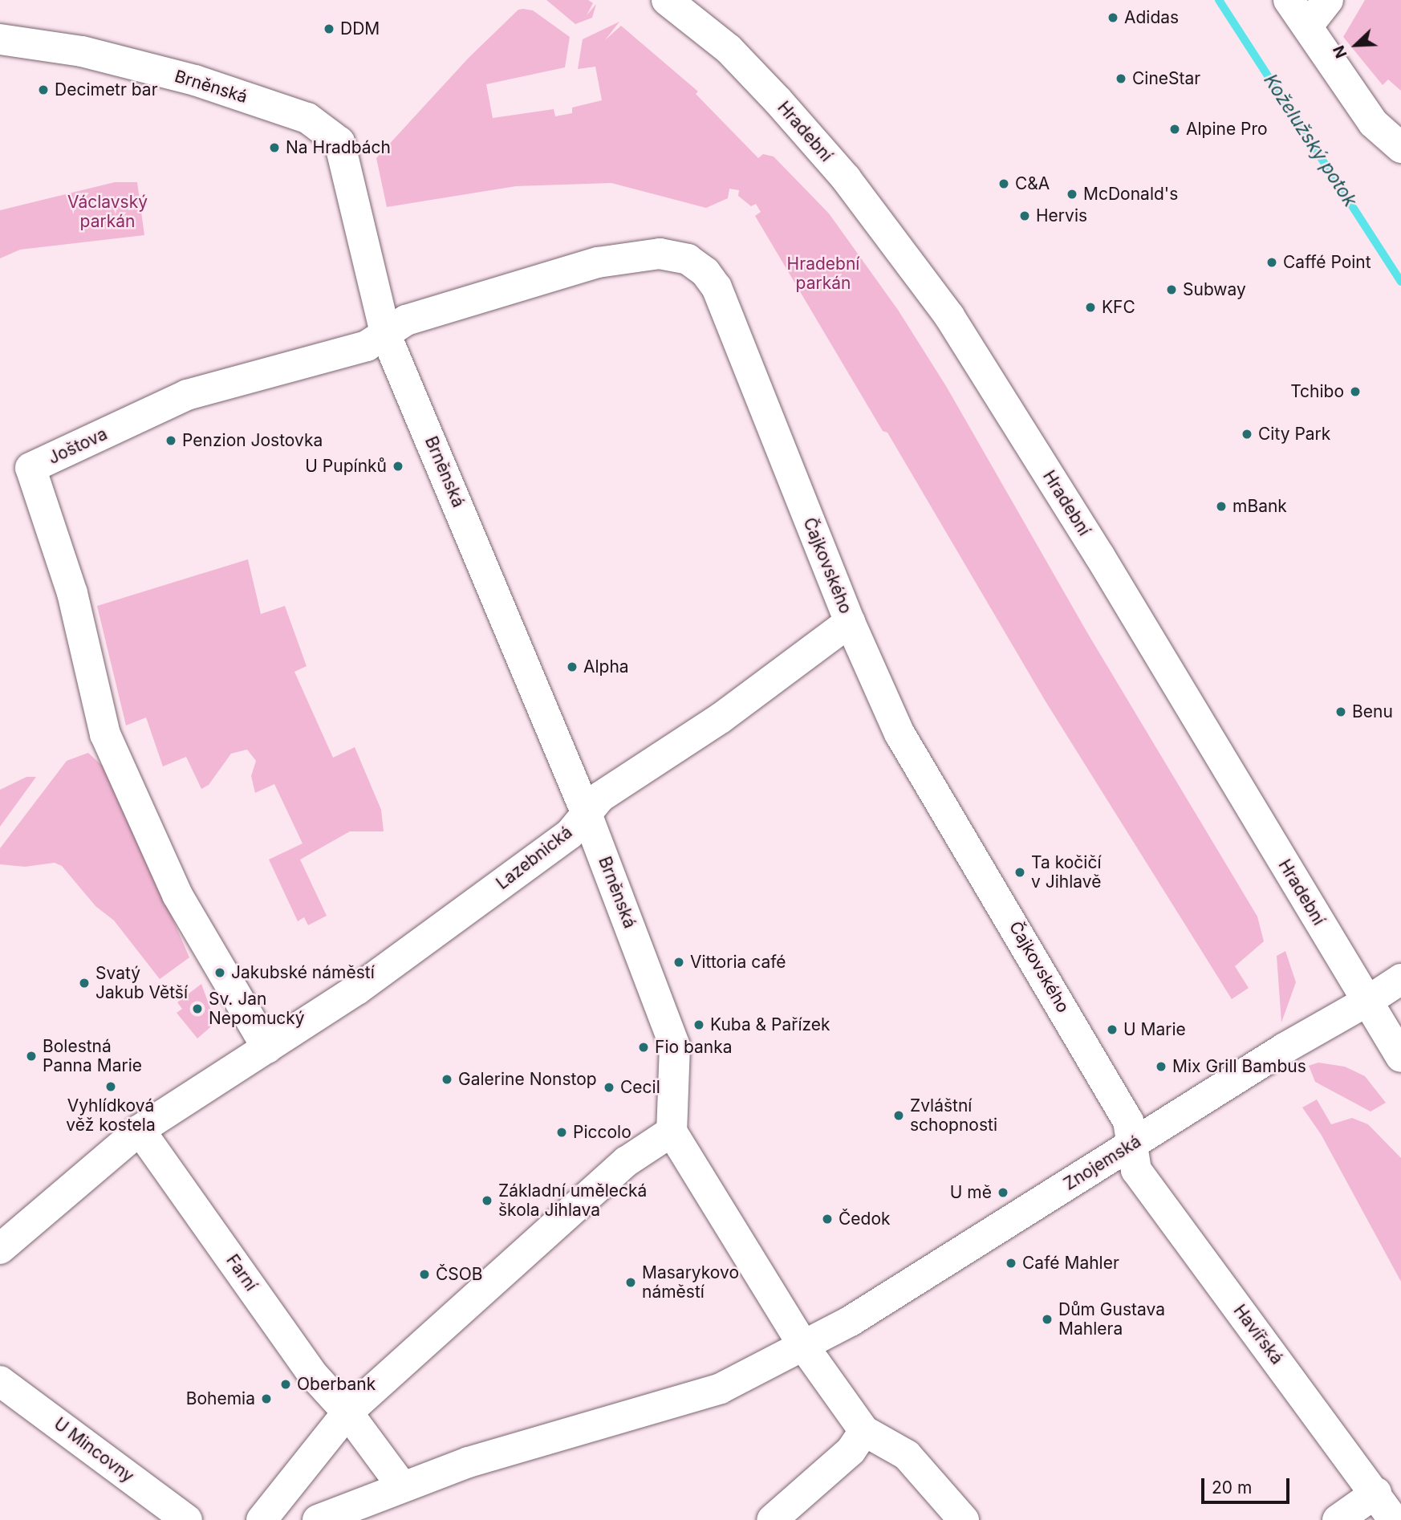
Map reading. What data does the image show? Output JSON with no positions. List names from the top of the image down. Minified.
{"streets":{"street":["Brněnská","Hradební","Joštova","Čajkovského","Lazebnická","Znojemská","Farní","Havířská","U Mincovny"]},"crossings":[["Brněnská","Joštova"],["Brněnská","Čajkovského"],["Brněnská","Lazebnická"],["Hradební","Znojemská"],["Joštova","Čajkovského"],["Joštova","Lazebnická"],["Čajkovského","Lazebnická"],["Čajkovského","Znojemská"],["Čajkovského","Havířská"],["Znojemská","Havířská"]],"water":["Koželužský potok"],"parks":["Václavský parkán","Hradební parkán"],"places":["Adidas","DDM","CineStar","Decimetr bar","Alpine Pro","Na Hradbách","C&A","McDonald's","Hervis","Caffé Point","Subway","KFC","Tchibo","City Park","Penzion Jostovka","U Pupínků","mBank","Alpha","Benu","Ta kočičí v Jihlavě","Vittoria café","Jakubské náměstí","Svatý Jakub Větší","Sv. Jan Nepomucký","Kuba & Pařízek","U Marie","Fio banka","Bolestná Panna Marie","Mix Grill Bambus","Galerine Nonstop","Vyhlídková věž kostela","Cecil","Zvláštní schopnosti","Piccolo","U mě","Základní umělecká škola Jihlava","Čedok","Café Mahler","ČSOB","Masarykovo náměstí","Dům Gustava Mahlera","Oberbank","Bohemia"],"scale_bar":"20 m","north":"bottom left"}
